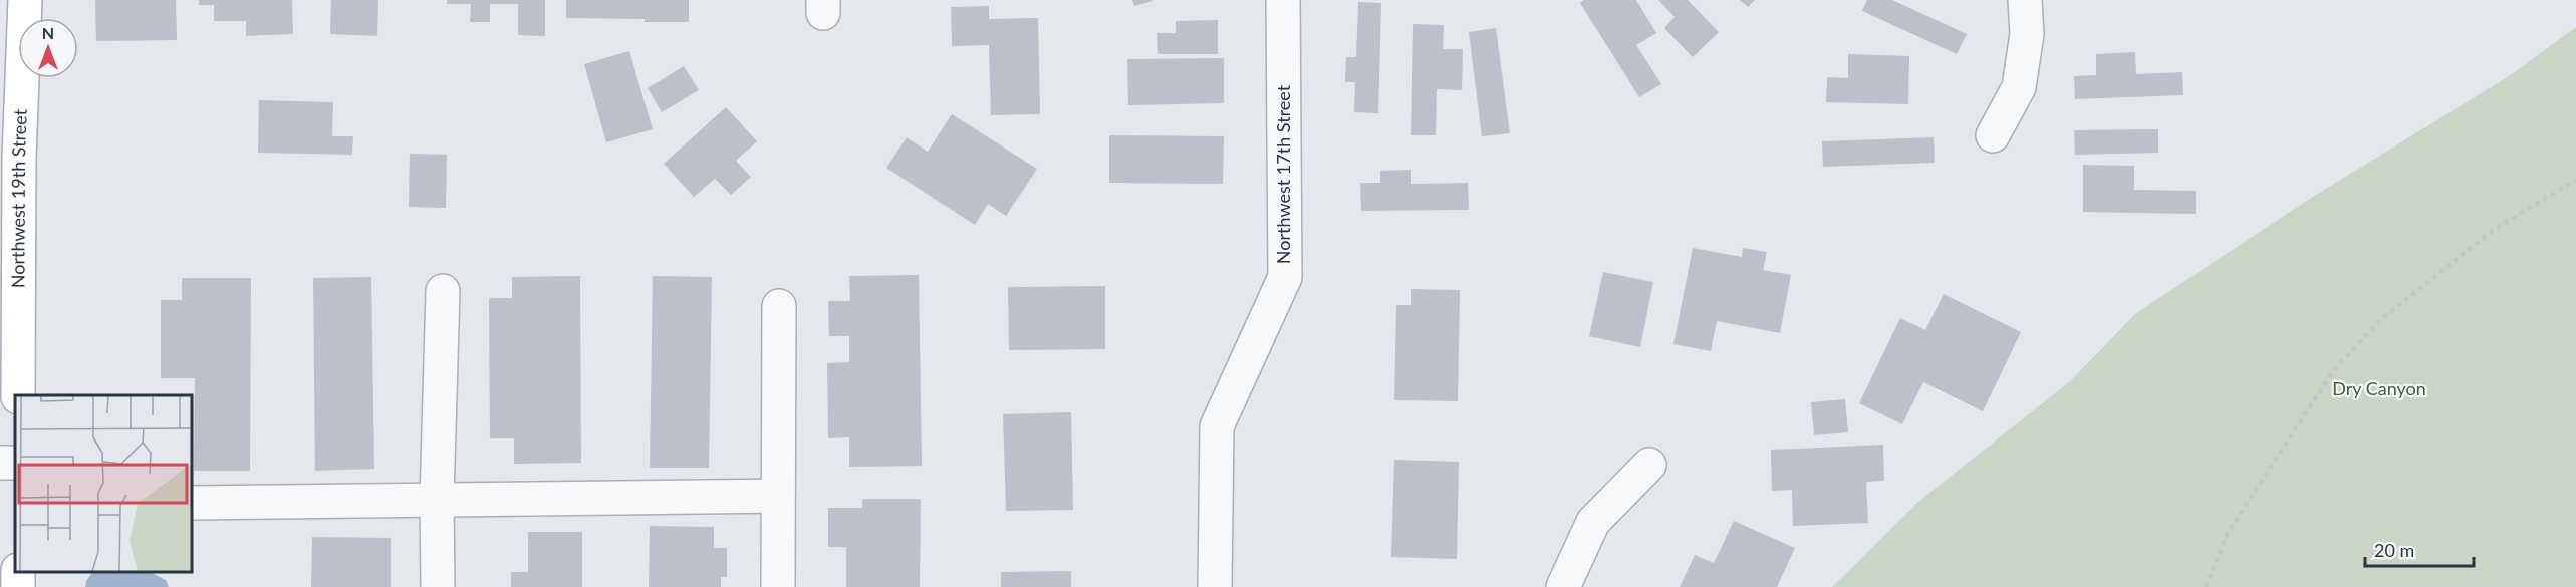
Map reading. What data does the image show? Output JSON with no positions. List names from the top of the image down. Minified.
{"streets":{"main road":["Northwest 19th Street"],"street":["Northwest 17th Street"]},"parks":["Dry Canyon"],"scale_bar":"20 m","north":"top"}
